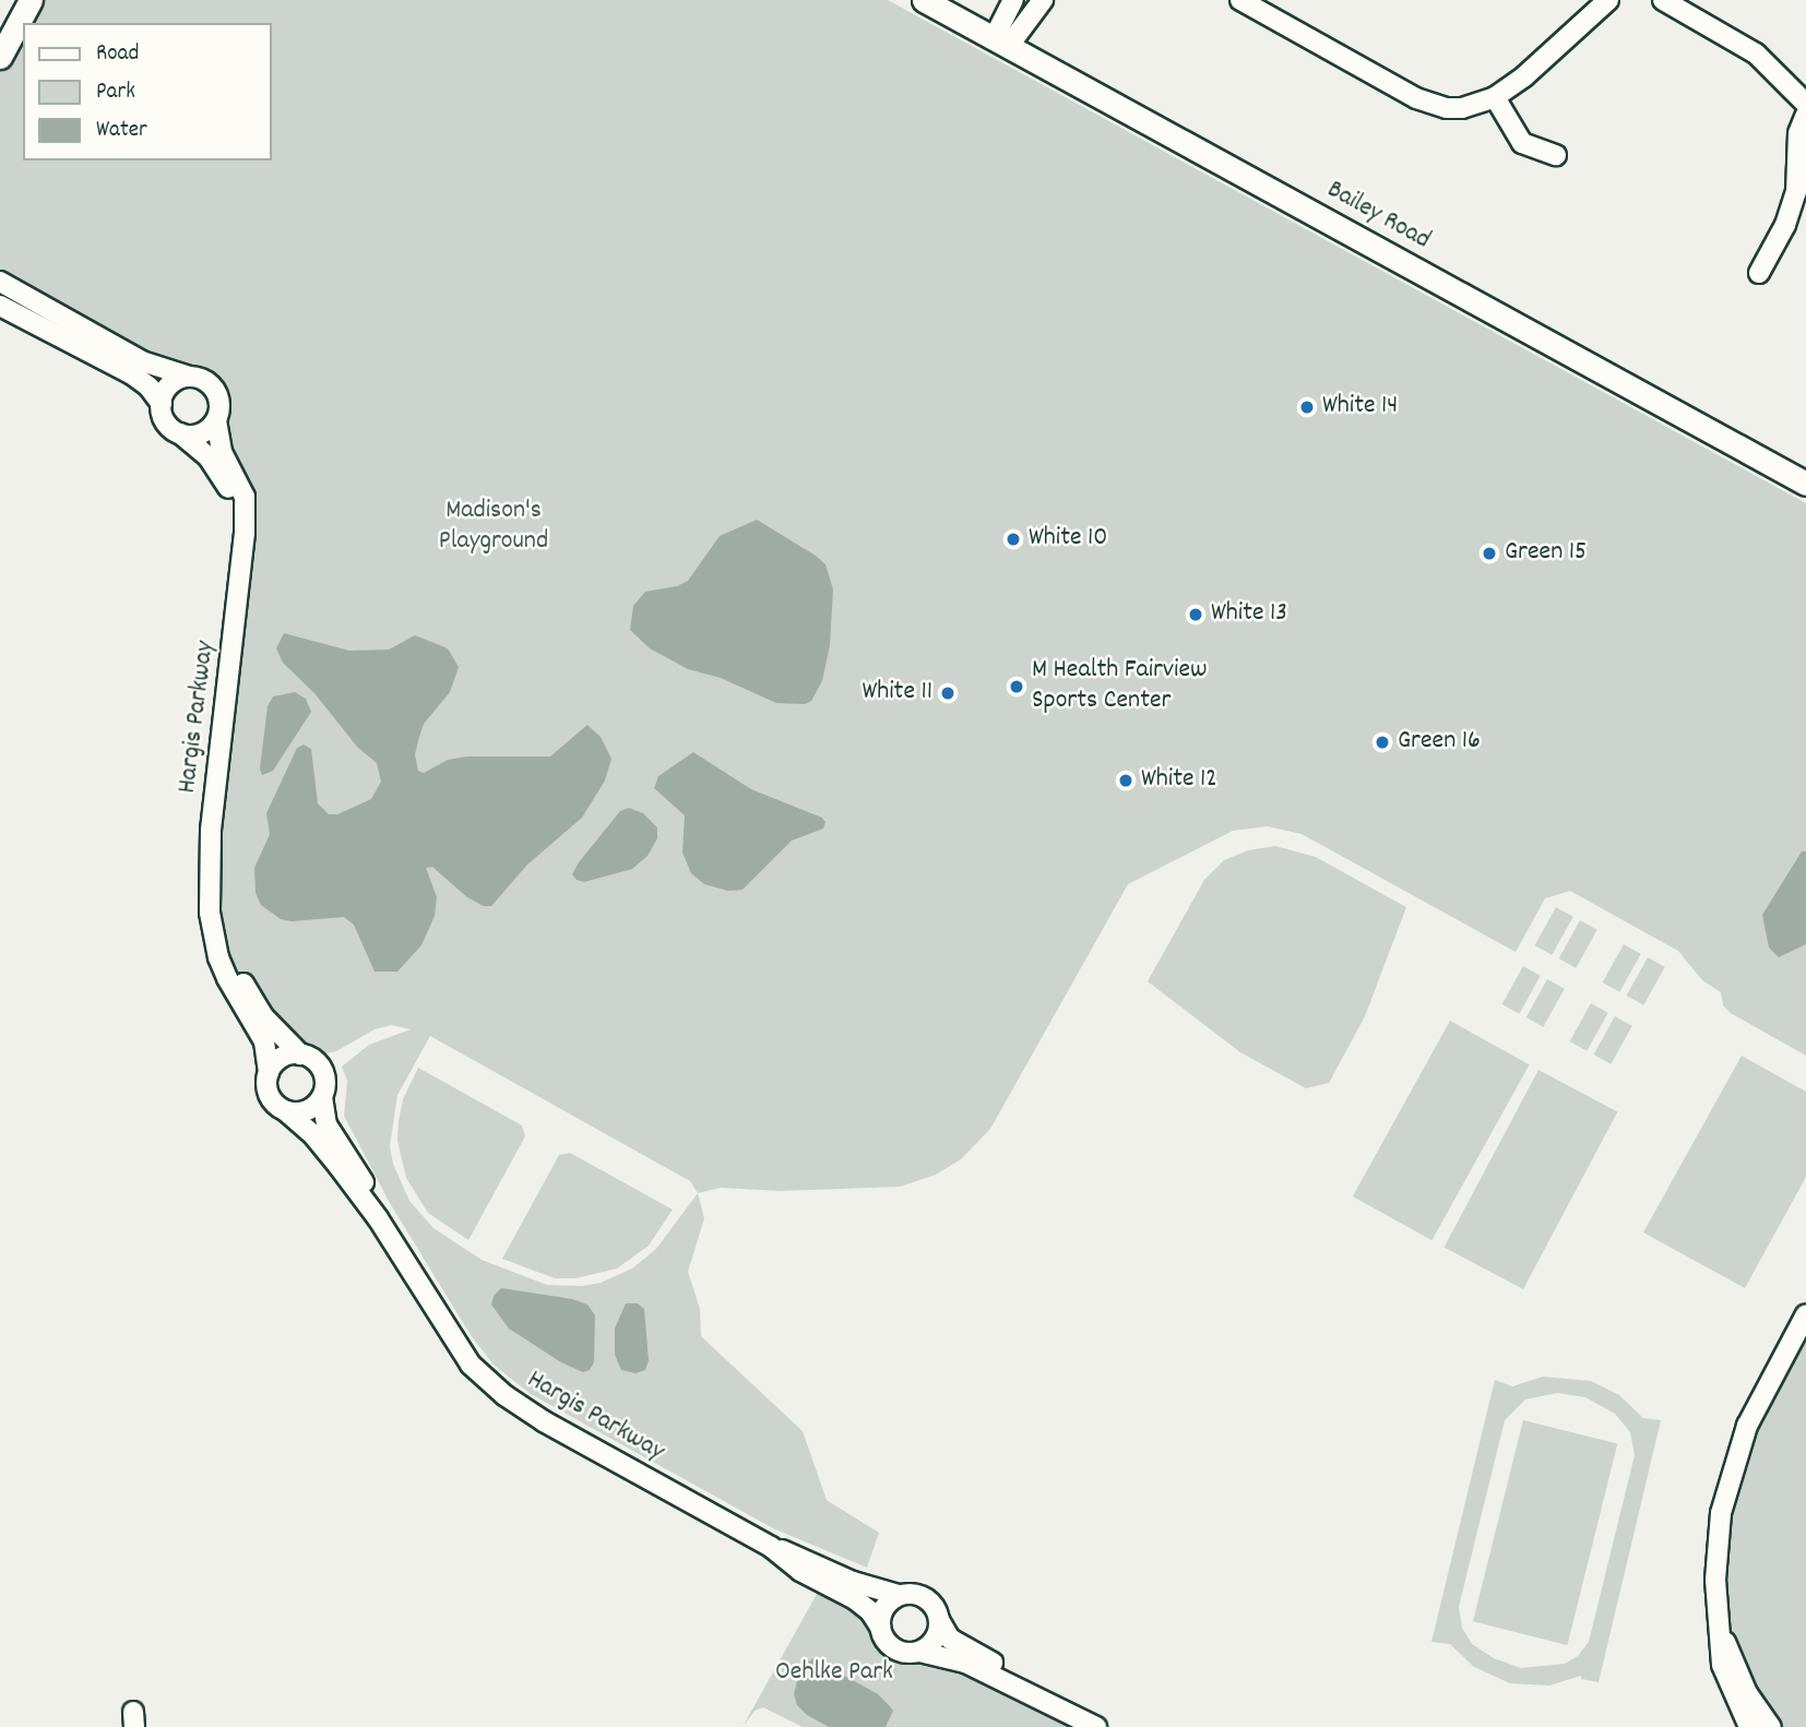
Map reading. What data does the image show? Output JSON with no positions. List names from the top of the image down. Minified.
{"streets":{"main road":["Bailey Road"],"street":["Hargis Parkway"]},"parks":["Madison's Playground","Oehlke Park"],"places":["White 14","White 10","Green 15","White 13","M Health Fairview Sports Center","White 11","Green 16","White 12"],"legend":["Road","Park","Water"]}
